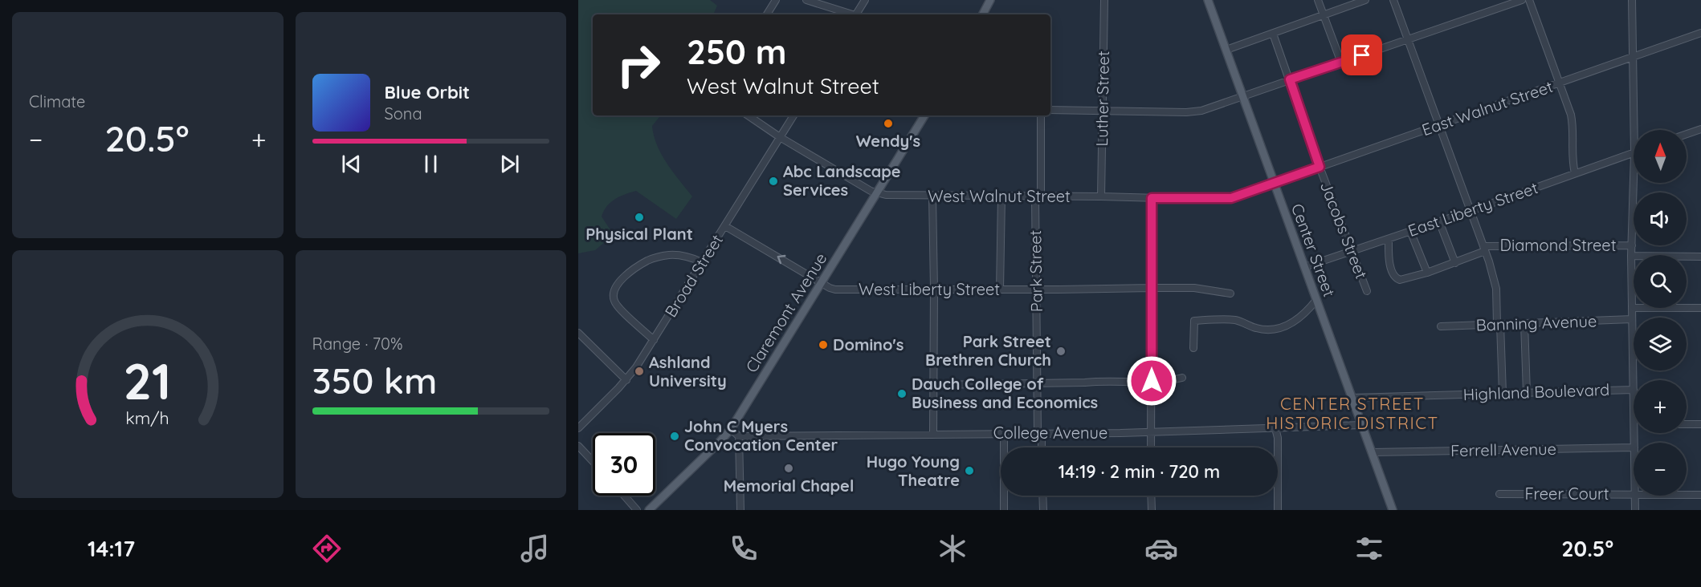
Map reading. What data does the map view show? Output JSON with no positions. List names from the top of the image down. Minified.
{"streets":{"main road":["Center Street","Claremont Avenue"],"street":["Luther Street","East Walnut Street","West Walnut Street","East Liberty Street","Jacobs Street","Diamond Street","Park Street","Broad Street","West Liberty Street","Banning Avenue","Highland Boulevard","College Avenue","Ferrell Avenue","Freer Court"]},"crossings":[["Luther Street","West Walnut Street"],["East Walnut Street","West Walnut Street"],["East Walnut Street","Jacobs Street"],["East Walnut Street","Center Street"],["West Walnut Street","Center Street"],["West Walnut Street","Park Street"],["West Walnut Street","Broad Street"],["West Walnut Street","Claremont Avenue"],["East Liberty Street","Jacobs Street"],["East Liberty Street","Diamond Street"],["East Liberty Street","Center Street"],["Center Street","Highland Boulevard"],["Center Street","College Avenue"],["Center Street","Ferrell Avenue"],["Park Street","West Liberty Street"],["Park Street","College Avenue"],["Broad Street","West Liberty Street"],["West Liberty Street","Claremont Avenue"]],"districts":["CENTER STREET HISTORIC DISTRICT"],"places":["Wendy's","Abc Landscape Services","Physical Plant","Domino's","Park Street Brethren Church","Ashland University","Dauch College of Business and Economics","John C Myers Convocation Center","Memorial Chapel","Hugo Young Theatre"],"north":"top","page":{"tile":["Climate",["Range · 70%","350 km"]],"turn":["250 m","West Walnut Street"],"song":["Blue Orbit","Sona"],"heat":["−","20.5°","+"],"map_buttons":["+","−"],"limit":"30","trip":"14:19 · 2 min · 720 m","tabs":["14:17","20.5°"],"gauge":["21","km/h"]}}
